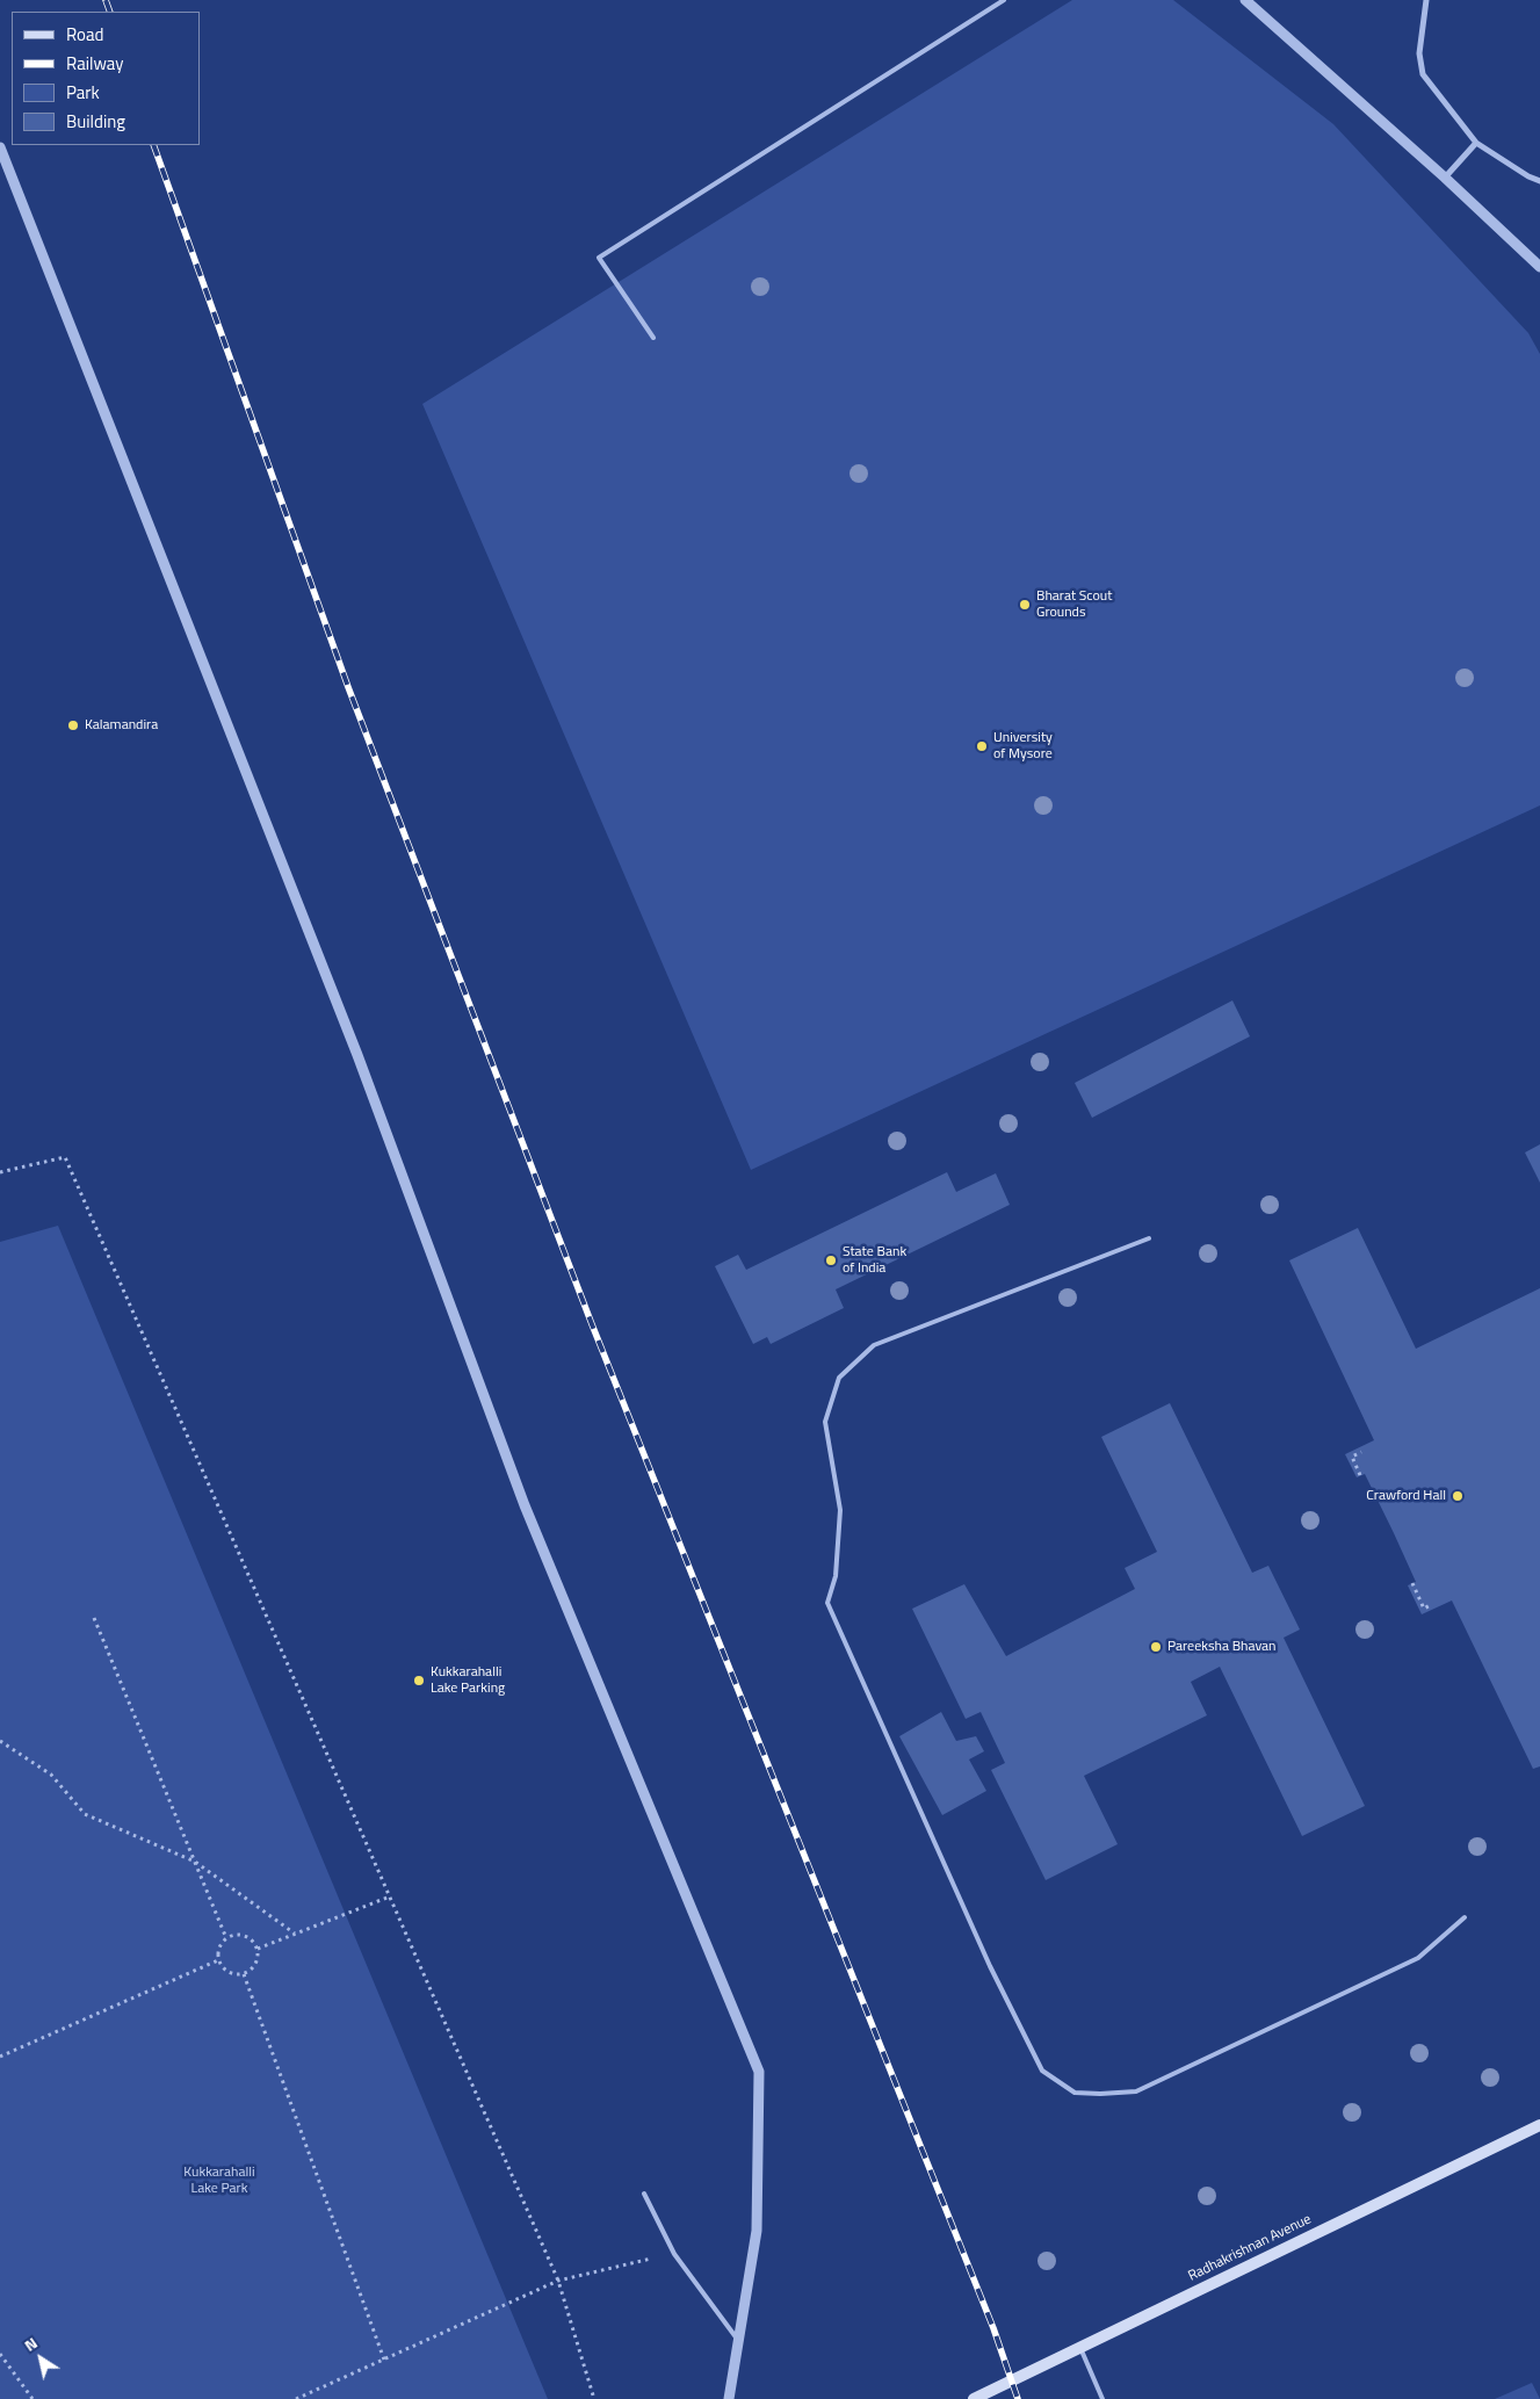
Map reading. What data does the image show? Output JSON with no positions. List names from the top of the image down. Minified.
{"streets":{"main road":["Radhakrishnan Avenue"]},"parks":["Kukkarahalli Lake Park"],"places":["Bharat Scout Grounds","Kalamandira","University of Mysore","State Bank of India","Crawford Hall","Pareeksha Bhavan","Kukkarahalli Lake Parking"],"legend":["Road","Railway","Park","Building"],"north":"top left"}
